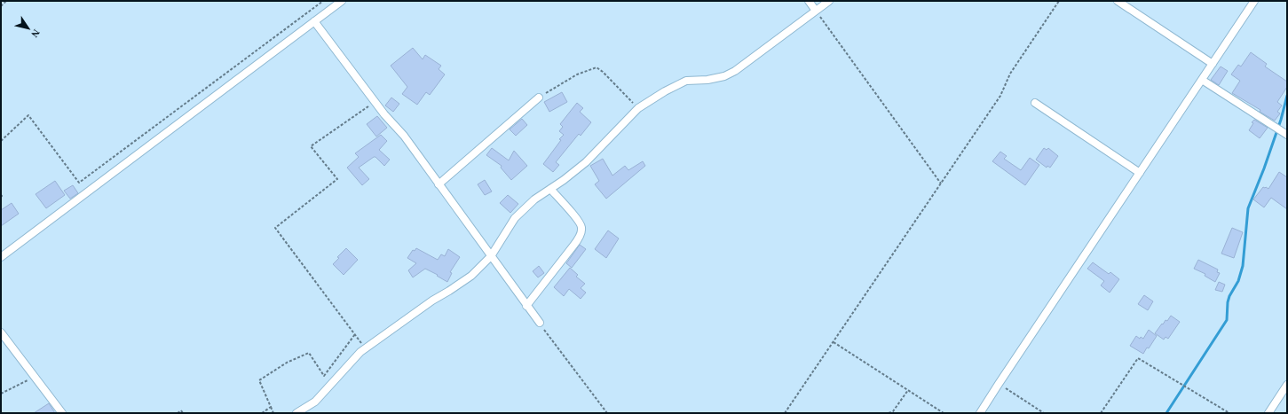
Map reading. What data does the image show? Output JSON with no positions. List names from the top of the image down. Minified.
{"north":"bottom right"}
